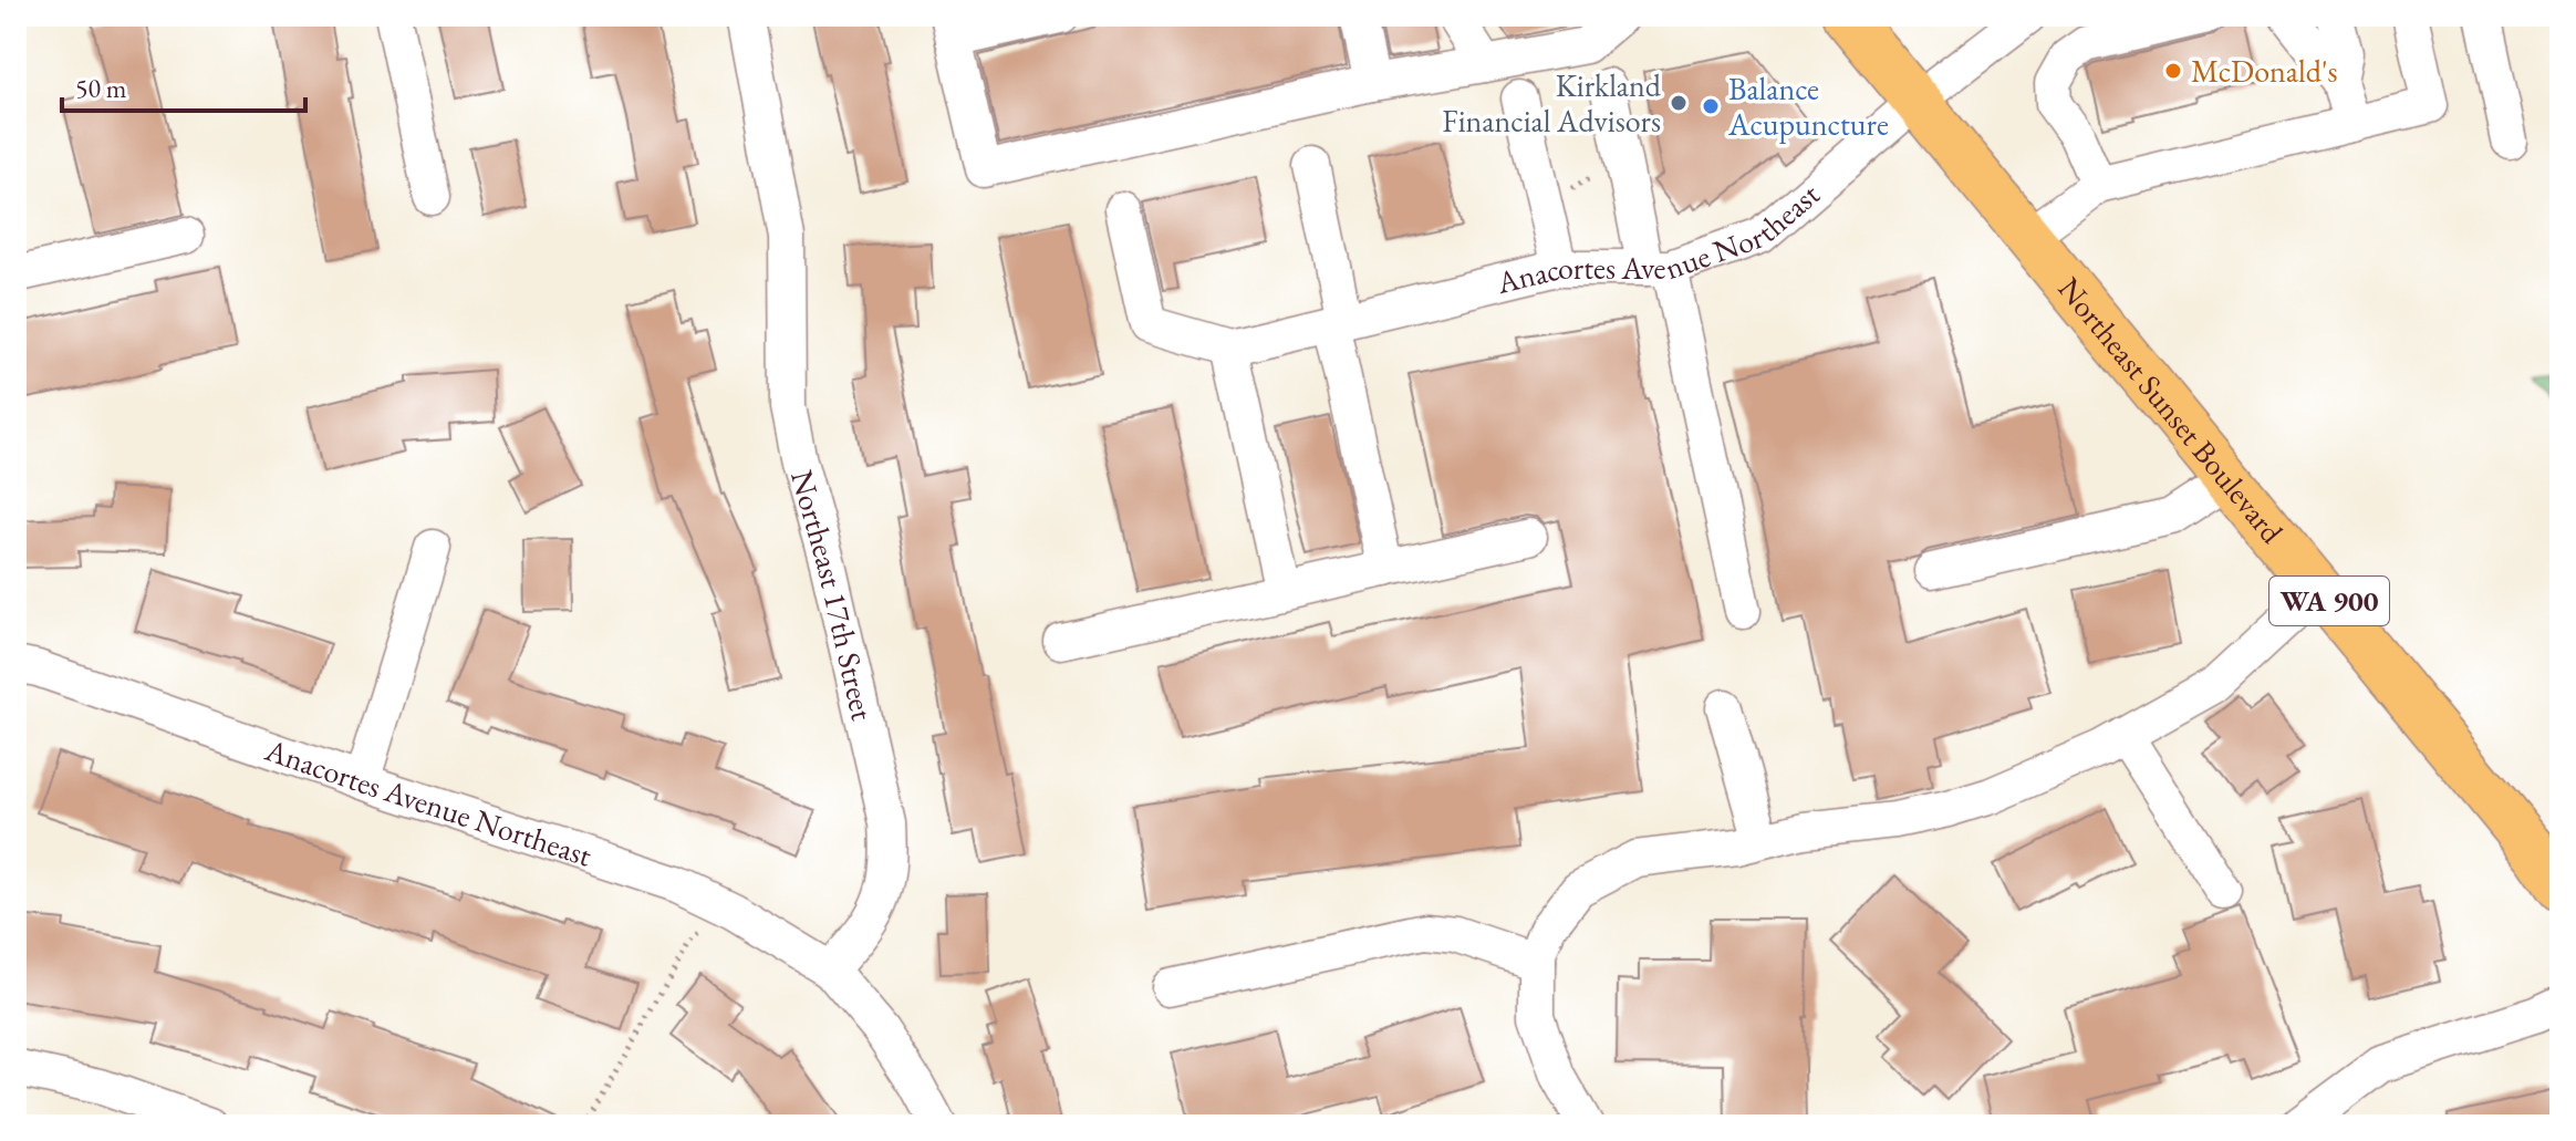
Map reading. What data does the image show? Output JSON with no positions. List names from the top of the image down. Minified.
{"streets":{"main road":["Northeast Sunset Boulevard","WA 900"],"street":["Anacortes Avenue Northeast","Northeast 17th Street"]},"crossings":[["Anacortes Avenue Northeast","Northeast Sunset Boulevard"],["Anacortes Avenue Northeast","Northeast 17th Street"]],"places":["McDonald's","Kirkland Financial Advisors","Balance Acupuncture"],"scale_bar":"50 m"}
